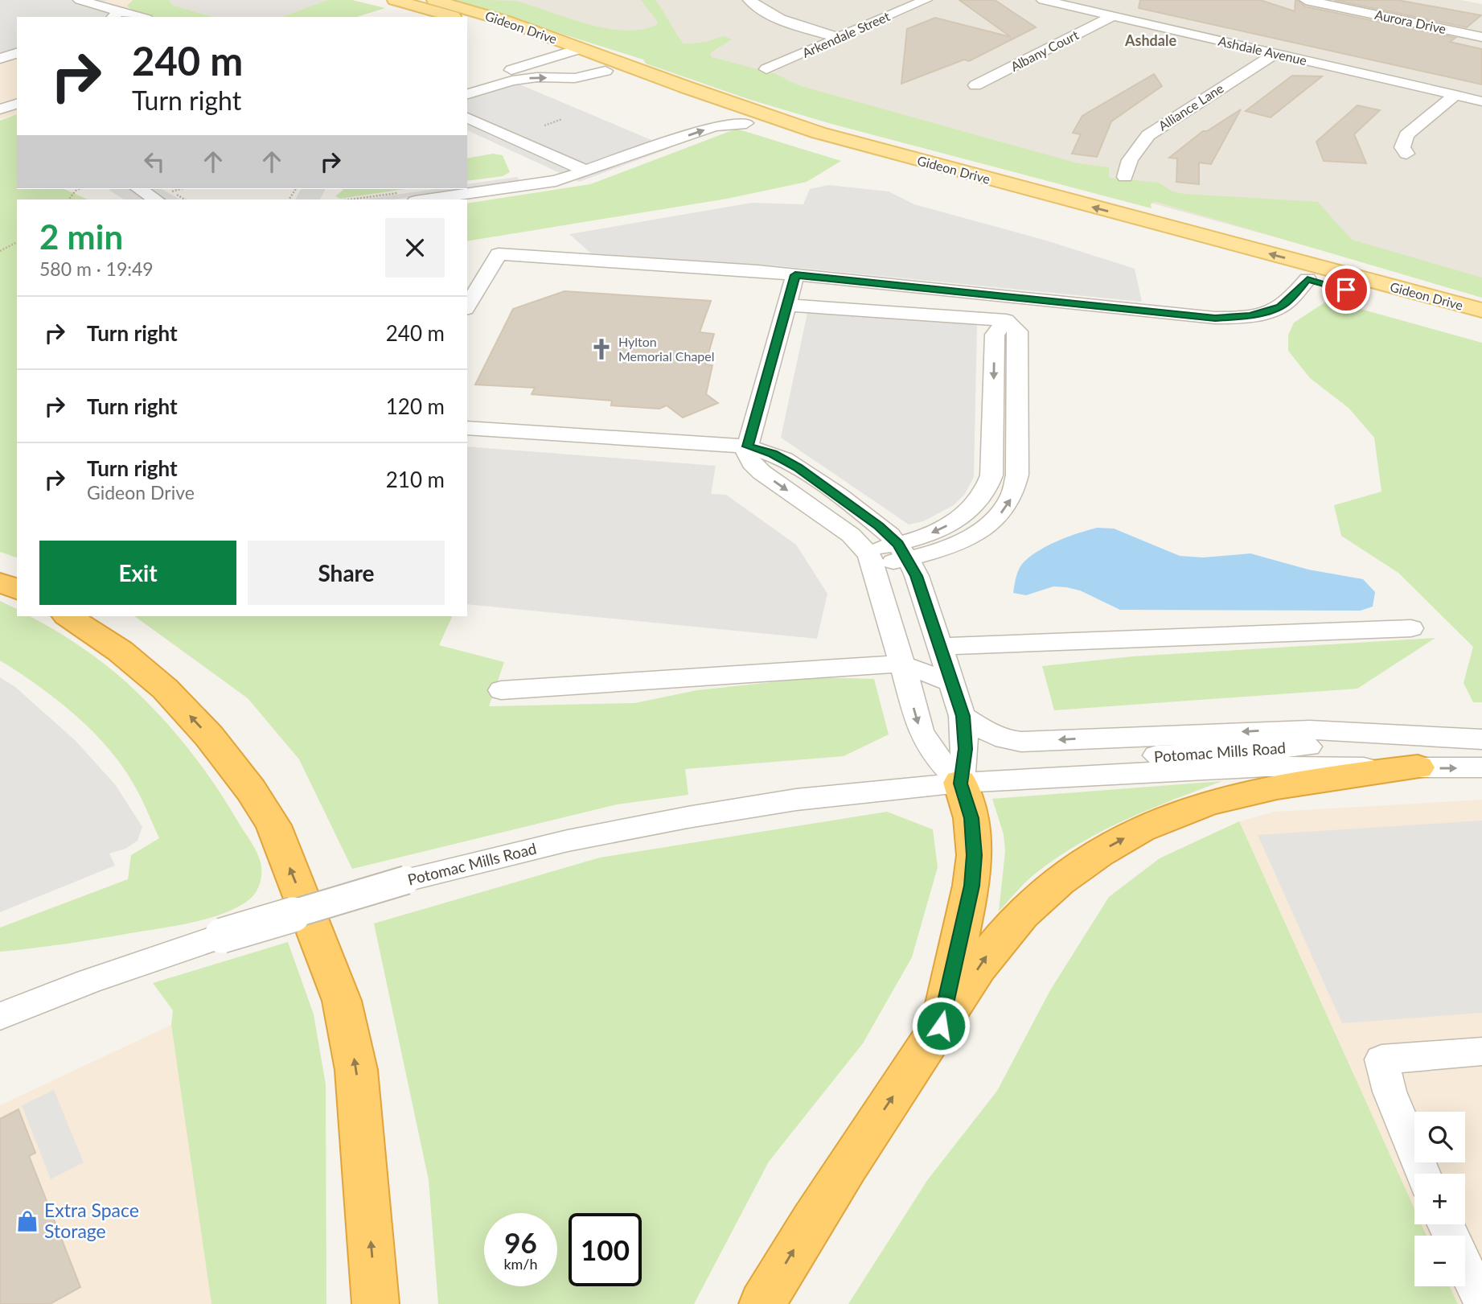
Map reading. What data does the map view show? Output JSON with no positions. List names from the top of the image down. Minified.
{"streets":{"main road":["Gideon Drive"],"street":["Aurora Drive","Arkendale Street","Albany Court","Ashdale Avenue","Alliance Lane","Potomac Mills Road"]},"crossings":[["Albany Court","Ashdale Avenue"],["Ashdale Avenue","Alliance Lane"]],"districts":["Ashdale"],"places":{"church":["Hylton Memorial Chapel"],"shop":["Extra Space Storage"]},"page":{"turn":["240 m","Turn right"],"heading":["2 min","580 m · 19:49"],"list":[{"name":"Turn right","value":"240 m"},{"name":"Turn right","value":"120 m"},{"name":"Turn right","note":"Gideon Drive","value":"210 m"}],"buttons":["Exit","Share"],"map_buttons":["+","−"],"speed":"96 km/h","limit":"100"}}
